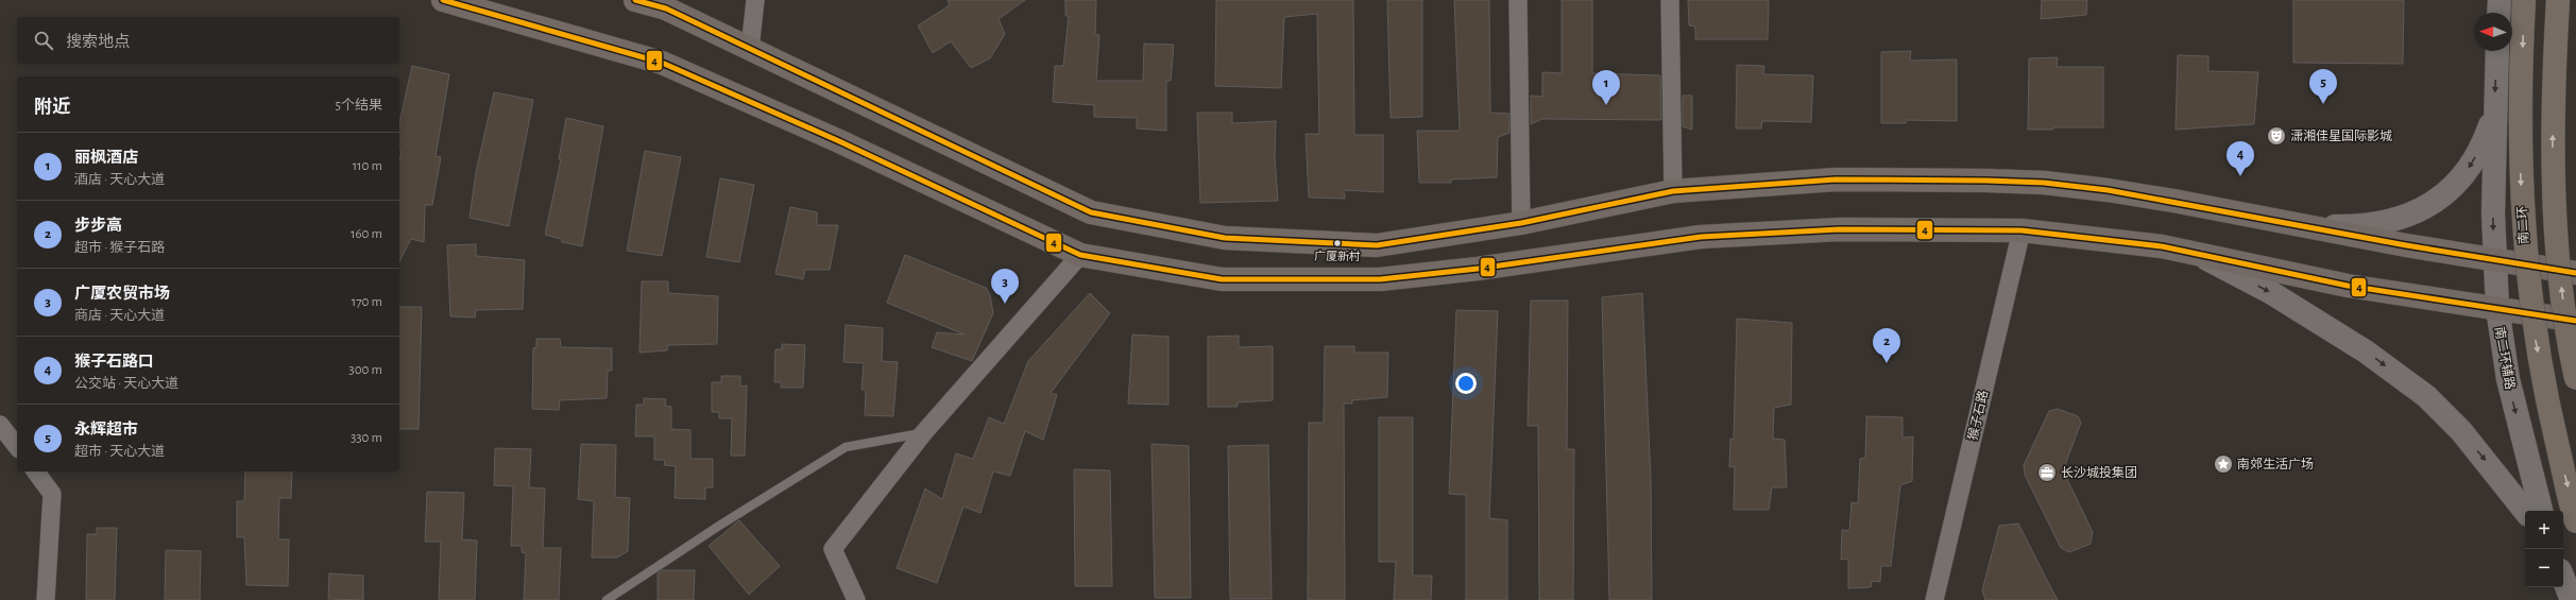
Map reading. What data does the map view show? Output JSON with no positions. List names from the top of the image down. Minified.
{"streets":{"highway":["南二环"],"main road":["南二环辅路"],"street":["猴子石路"]},"one_way":["南二环辅路"],"places":{"theatre":["潇湘佳星国际影城"],"other":["广厦新村"],"place":["南郊生活广场"],"office":["长沙城投集团"]},"lines":["transit line 4"],"north":"left","page":{"search":"搜索地点","pins":["5","1","4","3","2"],"heading":["附近","5个结果"],"list":[{"mark":"1","name":"丽枫酒店","note":"酒店 · 天心大道","value":"110 m"},{"mark":"2","name":"步步高","note":"超市 · 猴子石路","value":"160 m"},{"mark":"3","name":"广厦农贸市场","note":"商店 · 天心大道","value":"170 m"},{"mark":"4","name":"猴子石路口","note":"公交站 · 天心大道","value":"300 m"},{"mark":"5","name":"永辉超市","note":"超市 · 天心大道","value":"330 m"}],"map_buttons":["+","−"]}}
